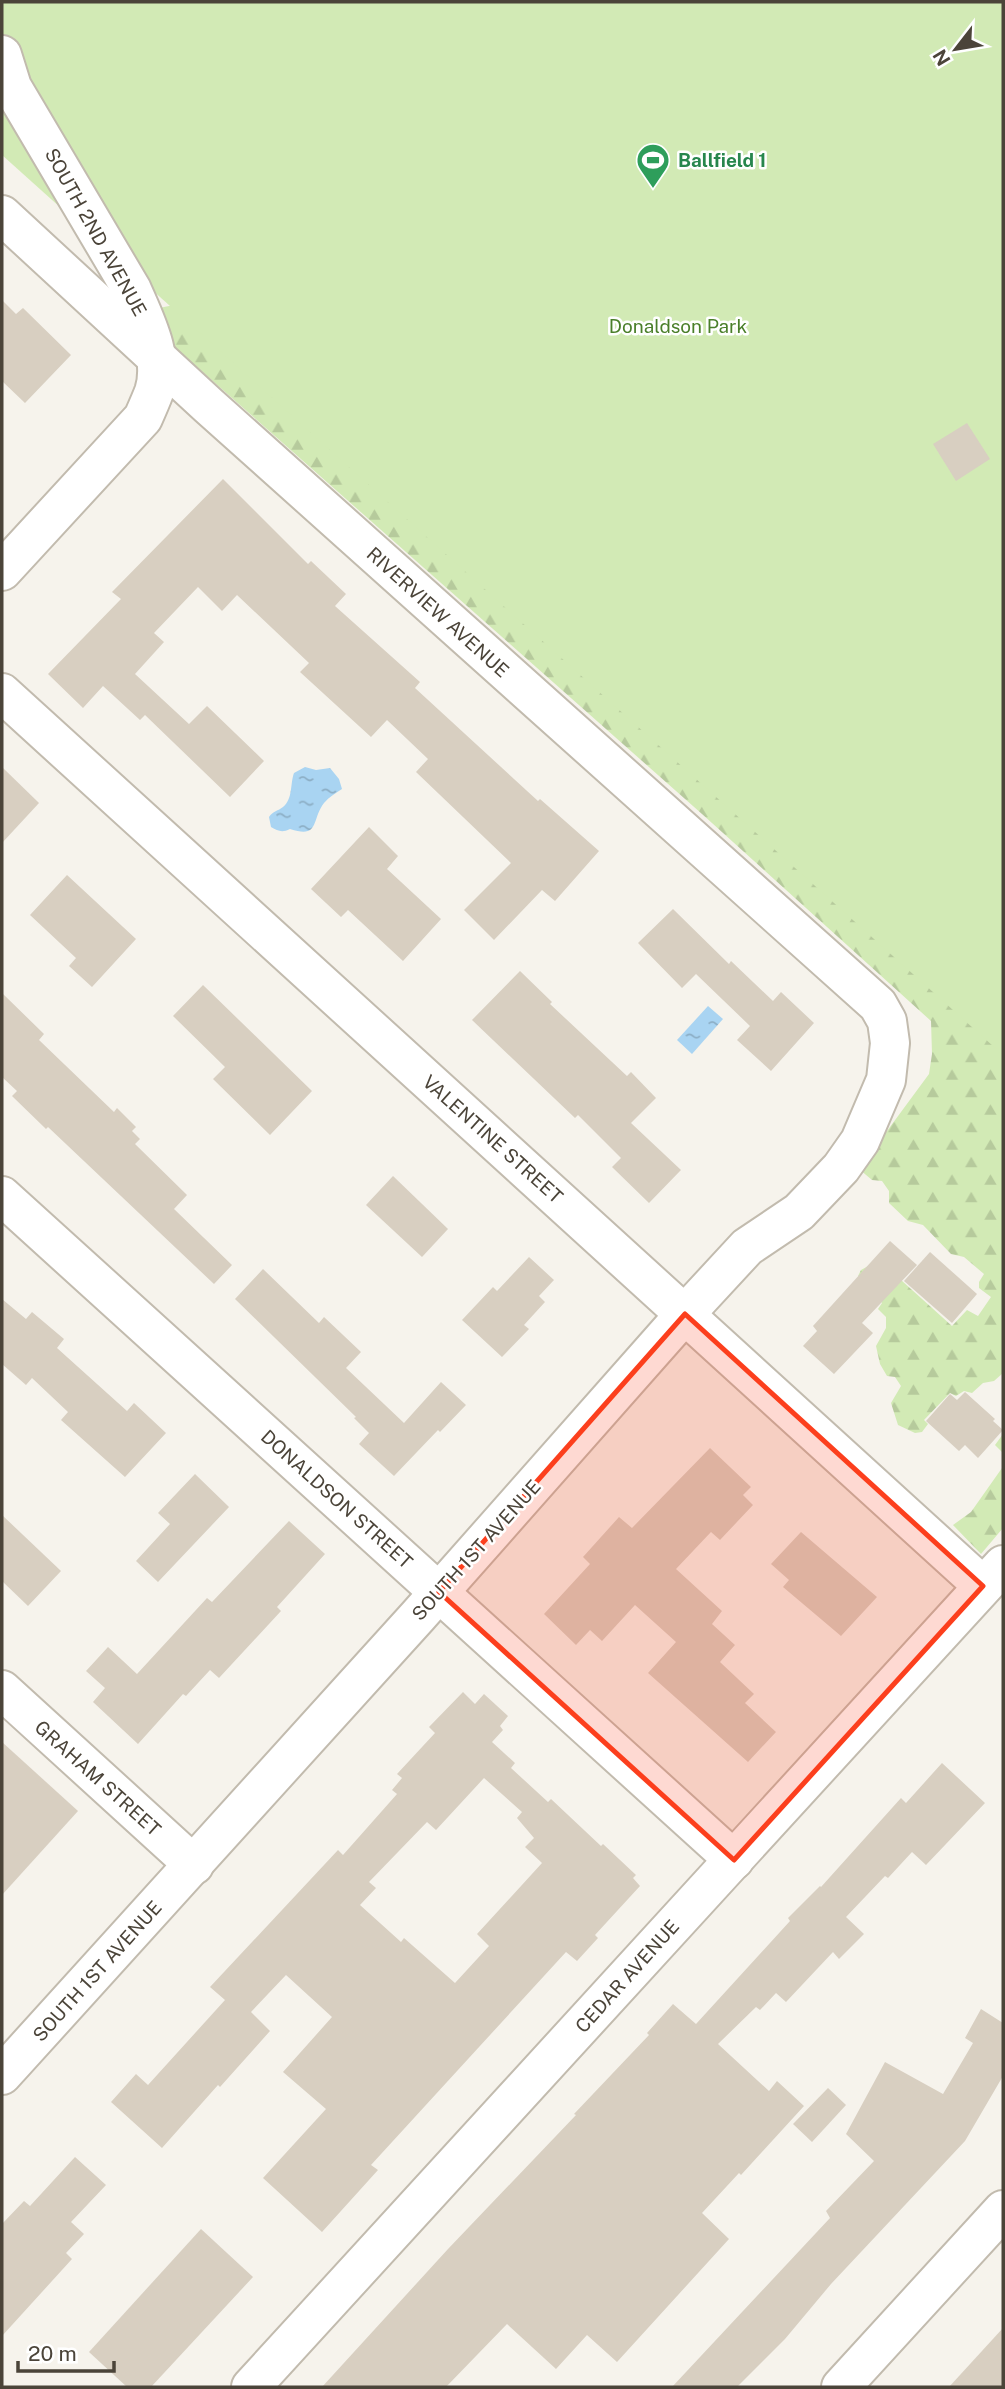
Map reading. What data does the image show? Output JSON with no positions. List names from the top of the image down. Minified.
{"streets":{"street":["SOUTH 2ND AVENUE","RIVERVIEW AVENUE","VALENTINE STREET","DONALDSON STREET","SOUTH 1ST AVENUE","GRAHAM STREET","CEDAR AVENUE"]},"crossings":[["SOUTH 2ND AVENUE","RIVERVIEW AVENUE"],["RIVERVIEW AVENUE","SOUTH 1ST AVENUE"],["VALENTINE STREET","SOUTH 1ST AVENUE"],["VALENTINE STREET","CEDAR AVENUE"],["DONALDSON STREET","SOUTH 1ST AVENUE"],["DONALDSON STREET","CEDAR AVENUE"],["SOUTH 1ST AVENUE","GRAHAM STREET"]],"parks":["Donaldson Park"],"places":{"sports":["Ballfield 1"]},"scale_bar":"20 m","north":"bottom left"}
